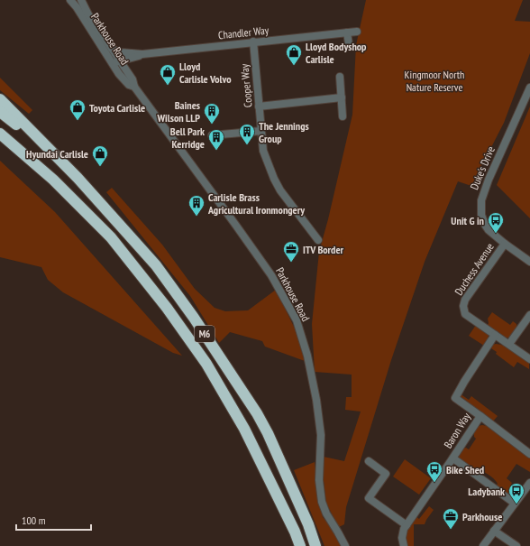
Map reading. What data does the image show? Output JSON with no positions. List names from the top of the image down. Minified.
{"streets":{"highway":["M6"],"street":["Chandler Way","Parkhouse Road","Cooper Way","Duke's Drive","Duchess Avenue","Baron Way"]},"crossings":[["Chandler Way","Parkhouse Road"],["Chandler Way","Cooper Way"],["Duke's Drive","Duchess Avenue"],["Duchess Avenue","Baron Way"]],"parks":["Kingmoor North Nature Reserve"],"places":{"shop":["Lloyd Bodyshop Carlisle","Lloyd Carlisle Volvo","Toyota Carlisle","Hyundai Carlisle"],"building":["Baines Wilson LLP","The Jennings Group","Bell Park Kerridge","Carlisle Brass Agricultural Ironmongery"],"bus stop":["Unit G in","Bike Shed","Ladybank"],"office":["ITV Border","Parkhouse"]},"scale_bar":"100 m"}
